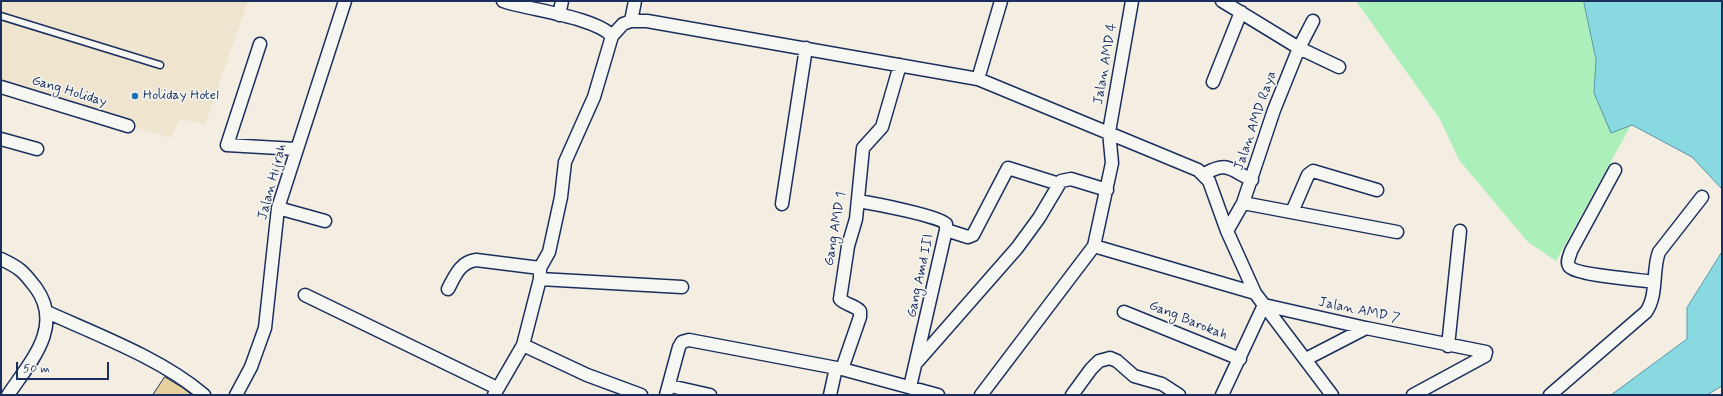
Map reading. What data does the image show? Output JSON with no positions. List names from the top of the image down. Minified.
{"streets":{"street":["Jalan AMD 4","Gang Holiday","Jalan AMD Raya","Jalan Hijrah","Gang AMD 1","Gang Amd III","Jalan AMD 7","Gang Barokah"]},"crossings":[["Jalan AMD 7","Gang Barokah"]],"places":["Holiday Hotel"],"scale_bar":"50 m"}
